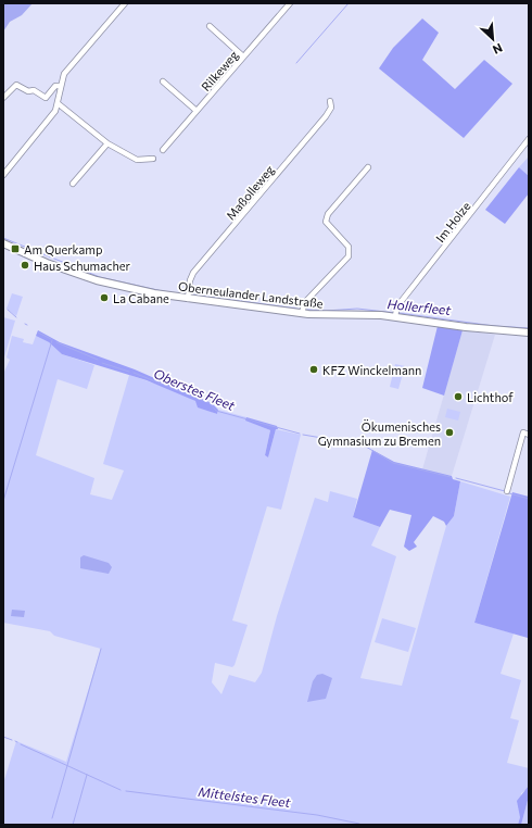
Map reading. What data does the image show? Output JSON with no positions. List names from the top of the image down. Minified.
{"streets":{"street":["Rilkeweg","Maßolleweg","Im Holze","Oberneulander Landstraße"]},"crossings":[["Maßolleweg","Oberneulander Landstraße"],["Im Holze","Oberneulander Landstraße"]],"water":["Hollerfleet","Oberstes Fleet","Mittelstes Fleet"],"places":{"transit":["Am Querkamp"],"other":["Haus Schumacher","La Cabane","KFZ Winckelmann","Lichthof","Ökumenisches Gymnasium zu Bremen"]},"north":"bottom right"}
